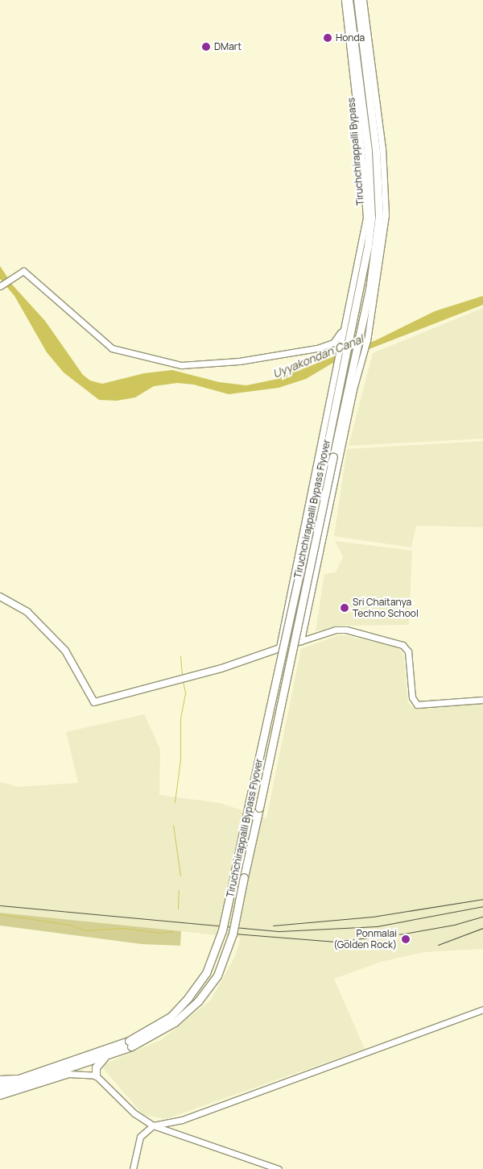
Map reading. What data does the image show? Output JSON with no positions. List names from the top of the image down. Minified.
{"streets":{"highway":["Tiruchchirappalli Bypass","Tiruchchirappalli Bypass Flyover"]},"crossings":[["Tiruchchirappalli Bypass","Tiruchchirappalli Bypass Flyover"]],"water":["Uyyakondan Canal"],"places":["Honda","DMart","Sri Chaitanya Techno School","Ponmalai (Golden Rock)"]}
